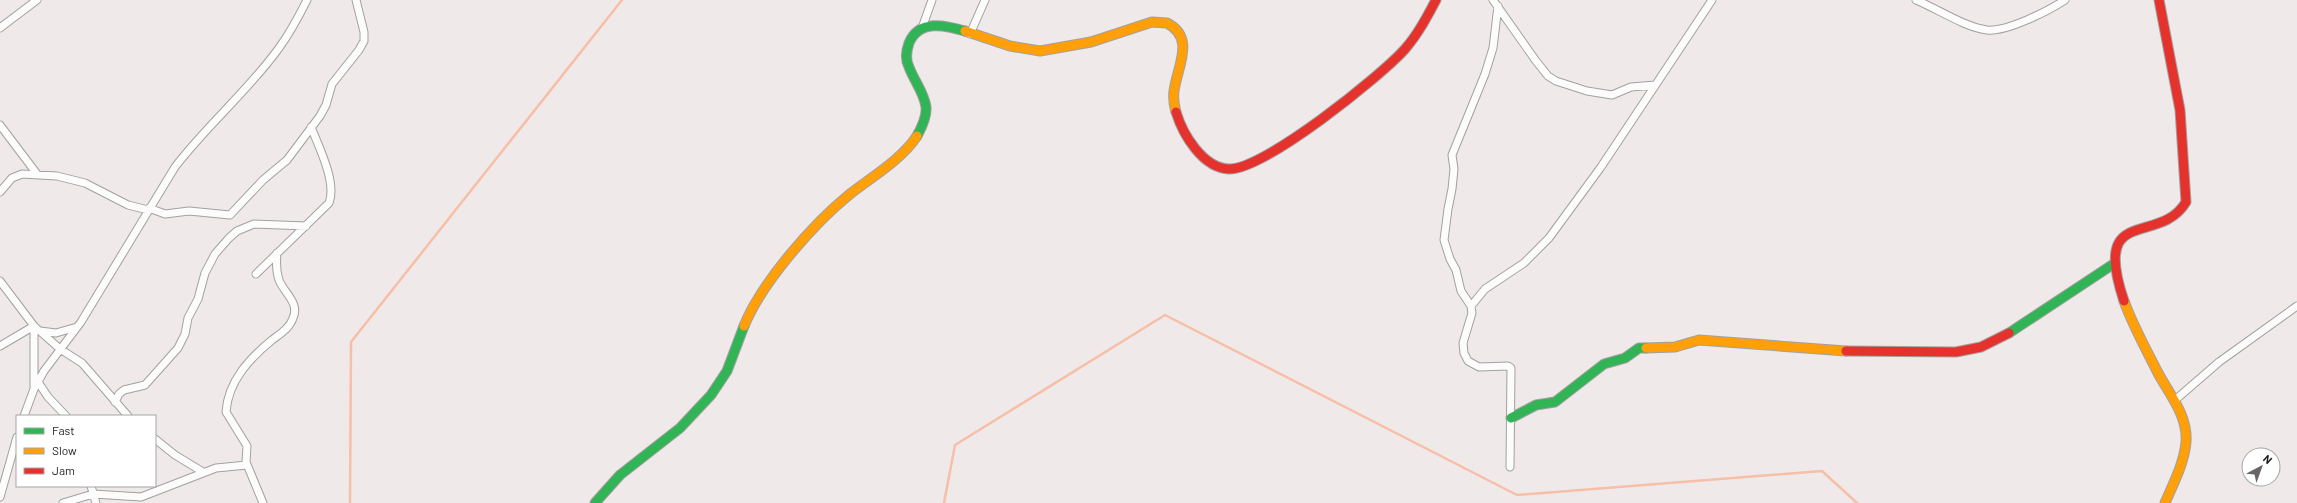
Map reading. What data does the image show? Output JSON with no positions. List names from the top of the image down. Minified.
{"legend":["Fast","Slow","Jam"],"north":"top right"}
